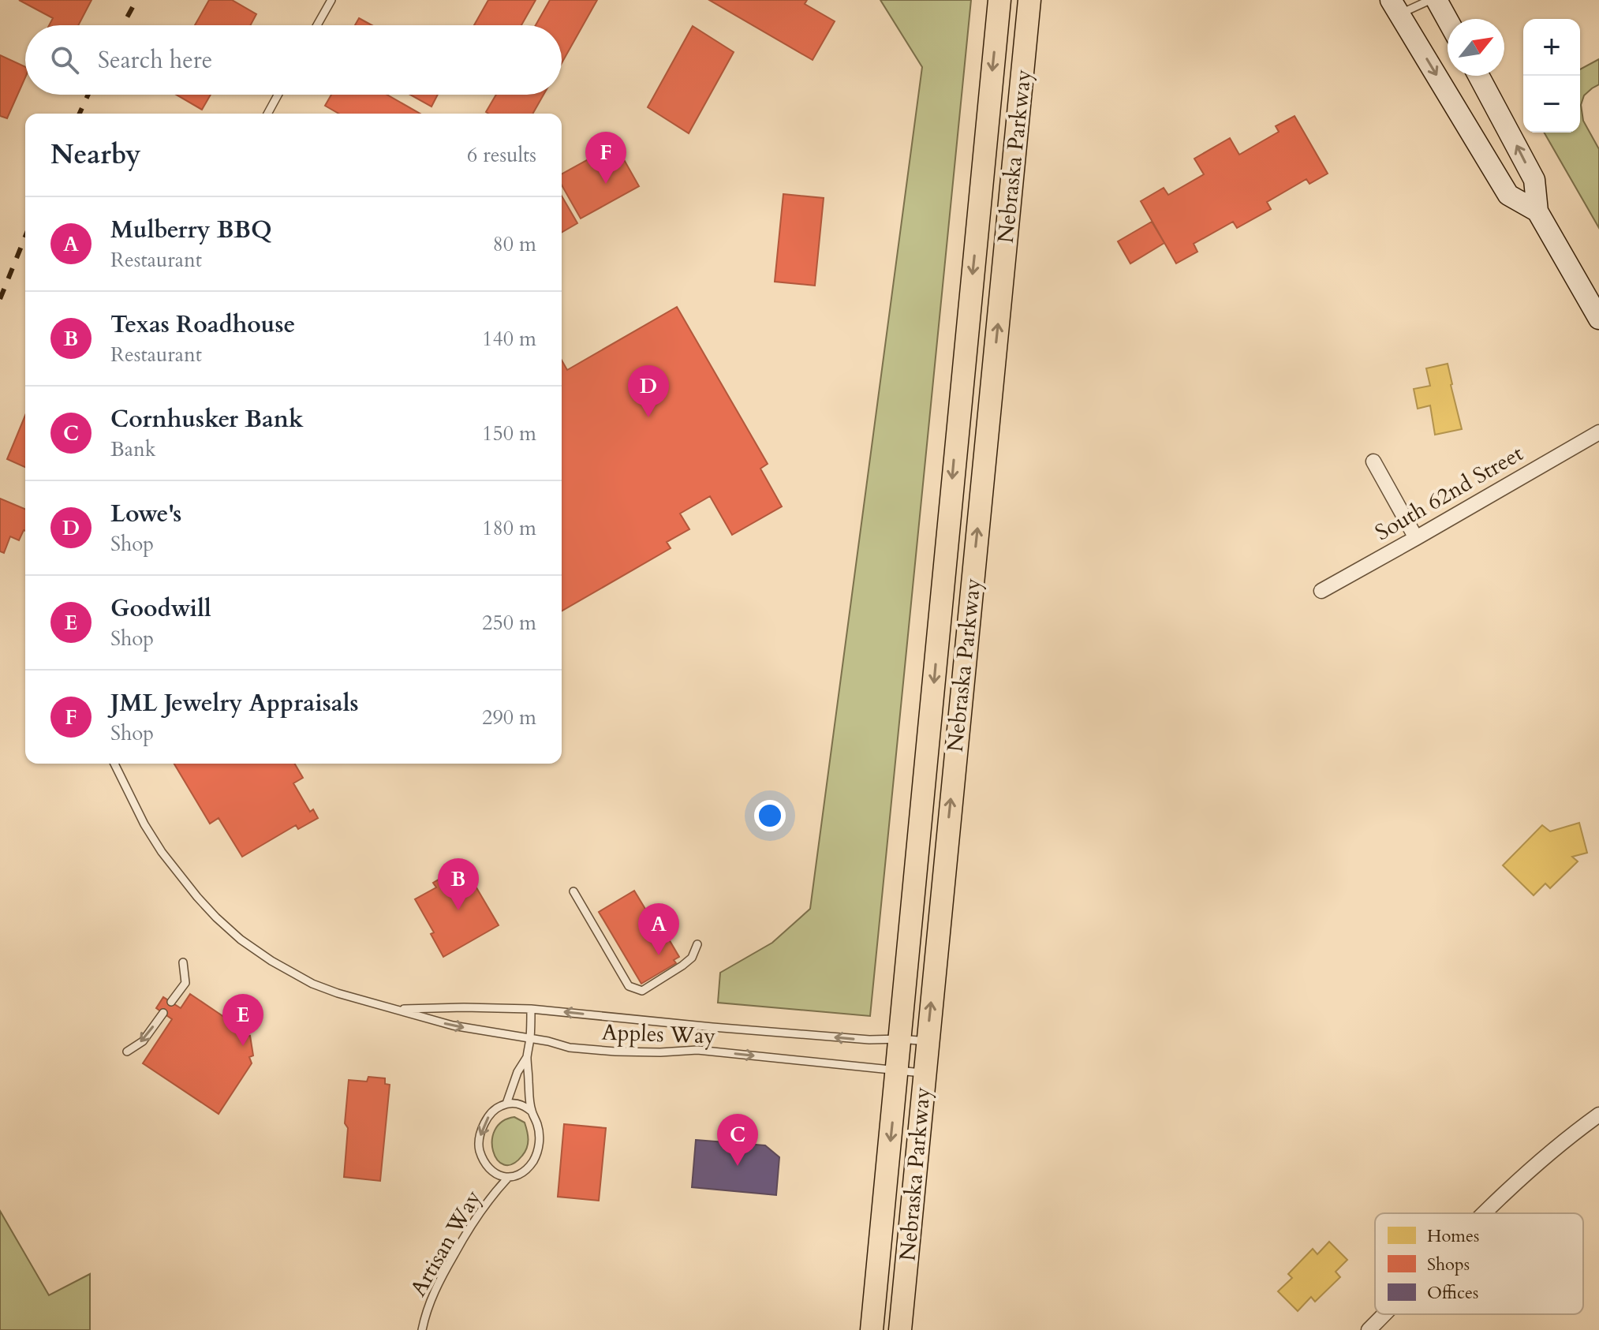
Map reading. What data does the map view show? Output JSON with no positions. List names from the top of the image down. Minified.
{"streets":{"main road":["Nebraska Parkway"],"street":["South 62nd Street"],"lane":["Apples Way","Artisan Way"]},"crossings":[["Nebraska Parkway","Apples Way"]],"legend":["Homes","Shops","Offices"],"north":"top right","page":{"map_buttons":["+","−"],"search":"Search here","heading":["Nearby","6 results"],"pins":["F","D","B","A","E","C"],"list":[{"mark":"A","name":"Mulberry BBQ","note":"Restaurant","value":"80 m"},{"mark":"B","name":"Texas Roadhouse","note":"Restaurant","value":"140 m"},{"mark":"C","name":"Cornhusker Bank","note":"Bank","value":"150 m"},{"mark":"D","name":"Lowe's","note":"Shop","value":"180 m"},{"mark":"E","name":"Goodwill","note":"Shop","value":"250 m"},{"mark":"F","name":"JML Jewelry Appraisals","note":"Shop","value":"290 m"}]}}
